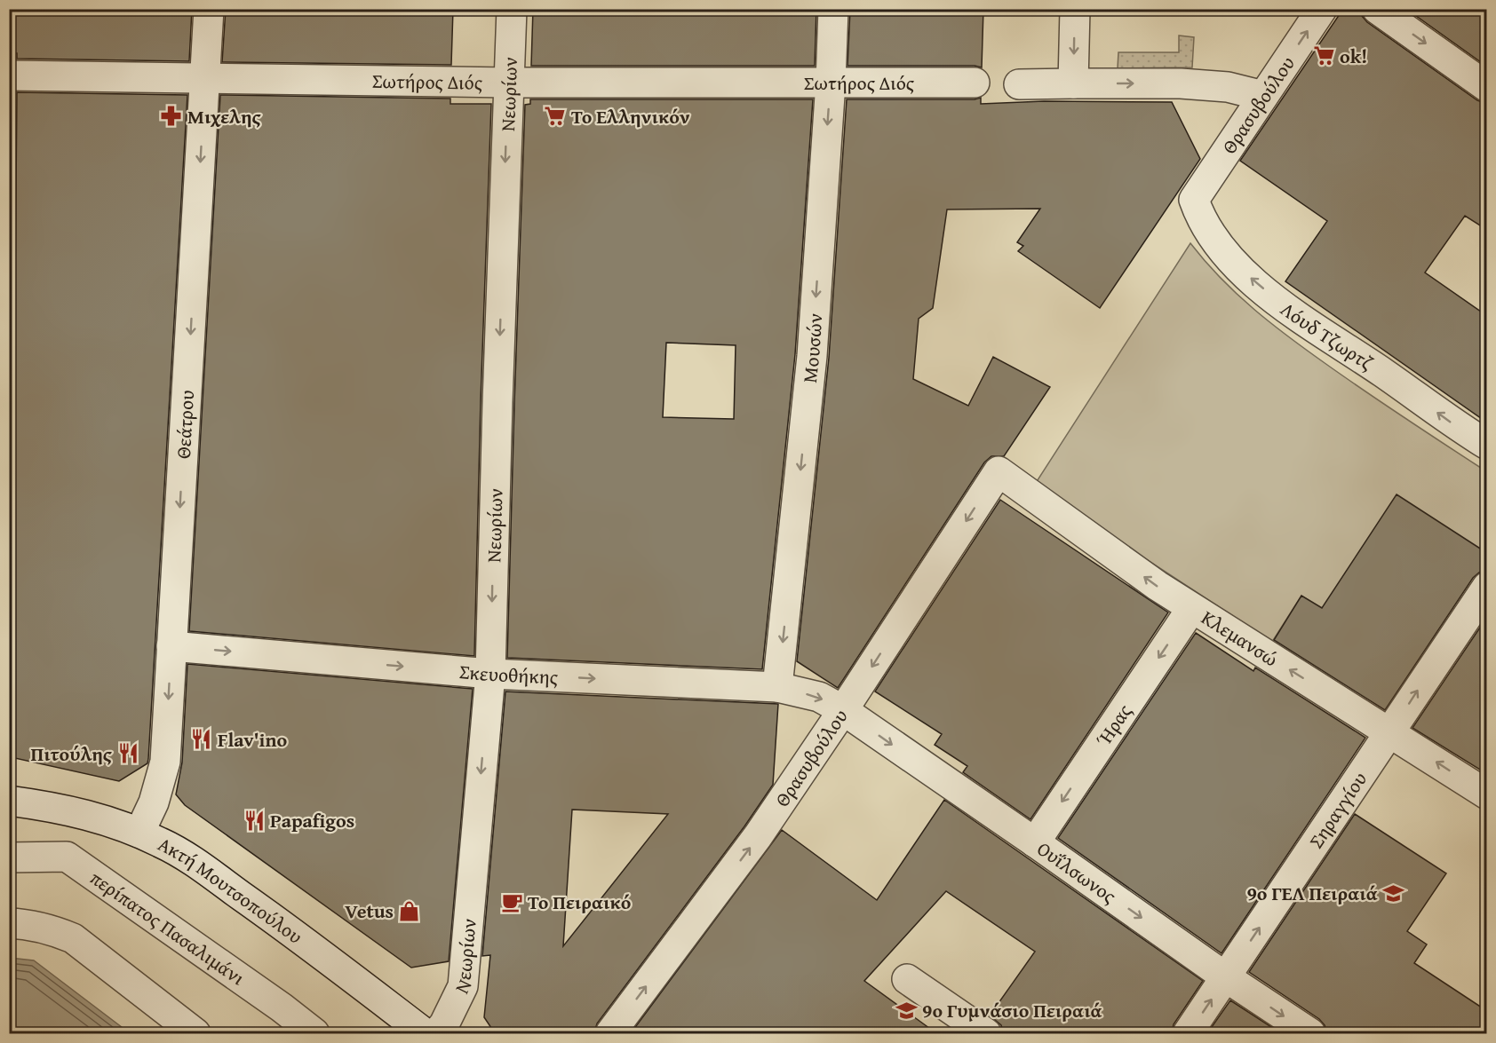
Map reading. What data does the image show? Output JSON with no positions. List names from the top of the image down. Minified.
{"streets":{"street":["Σωτήρος Διός","Νεωρίων","Θρασυβούλου","Λόυδ Τζωρτζ","Μουσών","Θεάτρου","Κλεμανσώ","Σκευοθήκης","Ήρας","Σηραγγίου","Ουΐλσωνος","Ακτή Μουτσοπούλου","περίπατος Πασαλιμάνι"]},"crossings":[["Σωτήρος Διός","Νεωρίων"],["Σωτήρος Διός","Μουσών"],["Σωτήρος Διός","Θεάτρου"],["Νεωρίων","Σκευοθήκης"],["Θρασυβούλου","Λόυδ Τζωρτζ"],["Θρασυβούλου","Κλεμανσώ"],["Θρασυβούλου","Σκευοθήκης"],["Θρασυβούλου","Ουΐλσωνος"],["Μουσών","Σκευοθήκης"],["Θεάτρου","Σκευοθήκης"],["Θεάτρου","Ακτή Μουτσοπούλου"],["Κλεμανσώ","Ήρας"],["Κλεμανσώ","Σηραγγίου"],["Σκευοθήκης","Ουΐλσωνος"],["Ήρας","Ουΐλσωνος"],["Σηραγγίου","Ουΐλσωνος"]],"one_way":["Νεωρίων","Λόυδ Τζωρτζ","Μουσών","Θεάτρου","Κλεμανσώ","Σκευοθήκης","Ήρας","Σηραγγίου","Ουΐλσωνος"],"places":{"supermarket":["ok!","Το Ελληνικόν"],"pharmacy":["Μιχελης"],"restaurant":["Flav'ino","Πιτούλης","Papafigos"],"school or university":["9ο ΓΕΛ Πειραιά","9ο Γυμνάσιο Πειραιά"],"cafe":["Το Πειραικό"],"shop":["Vetus"]}}
